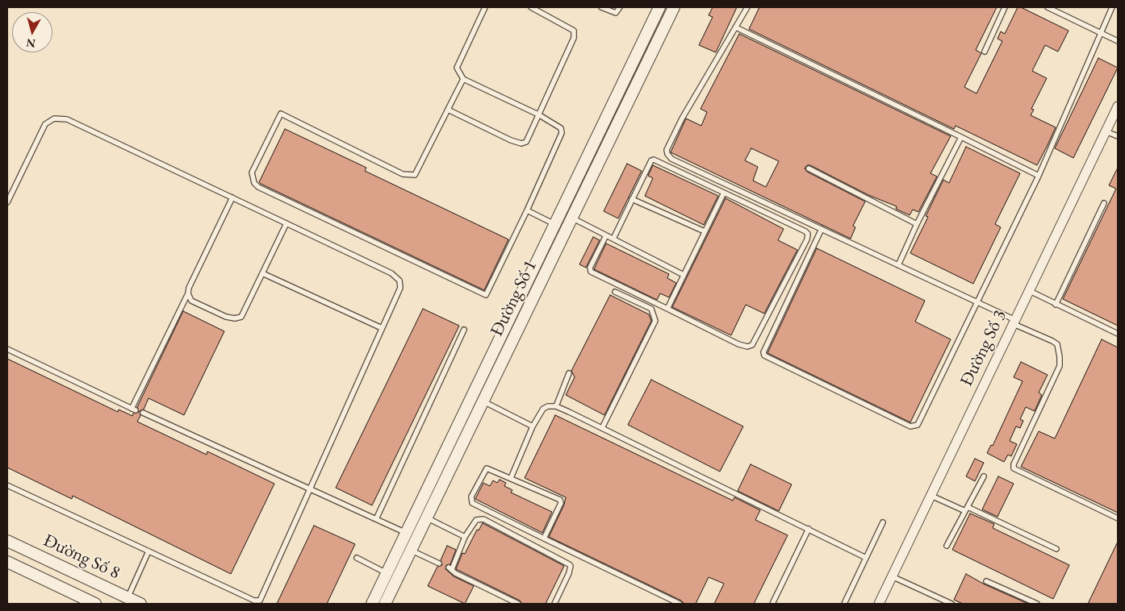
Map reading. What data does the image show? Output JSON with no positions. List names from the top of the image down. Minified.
{"streets":{"street":["Đường Số 1","Đường Số 3","Đường Số 8"]},"north":"bottom"}
